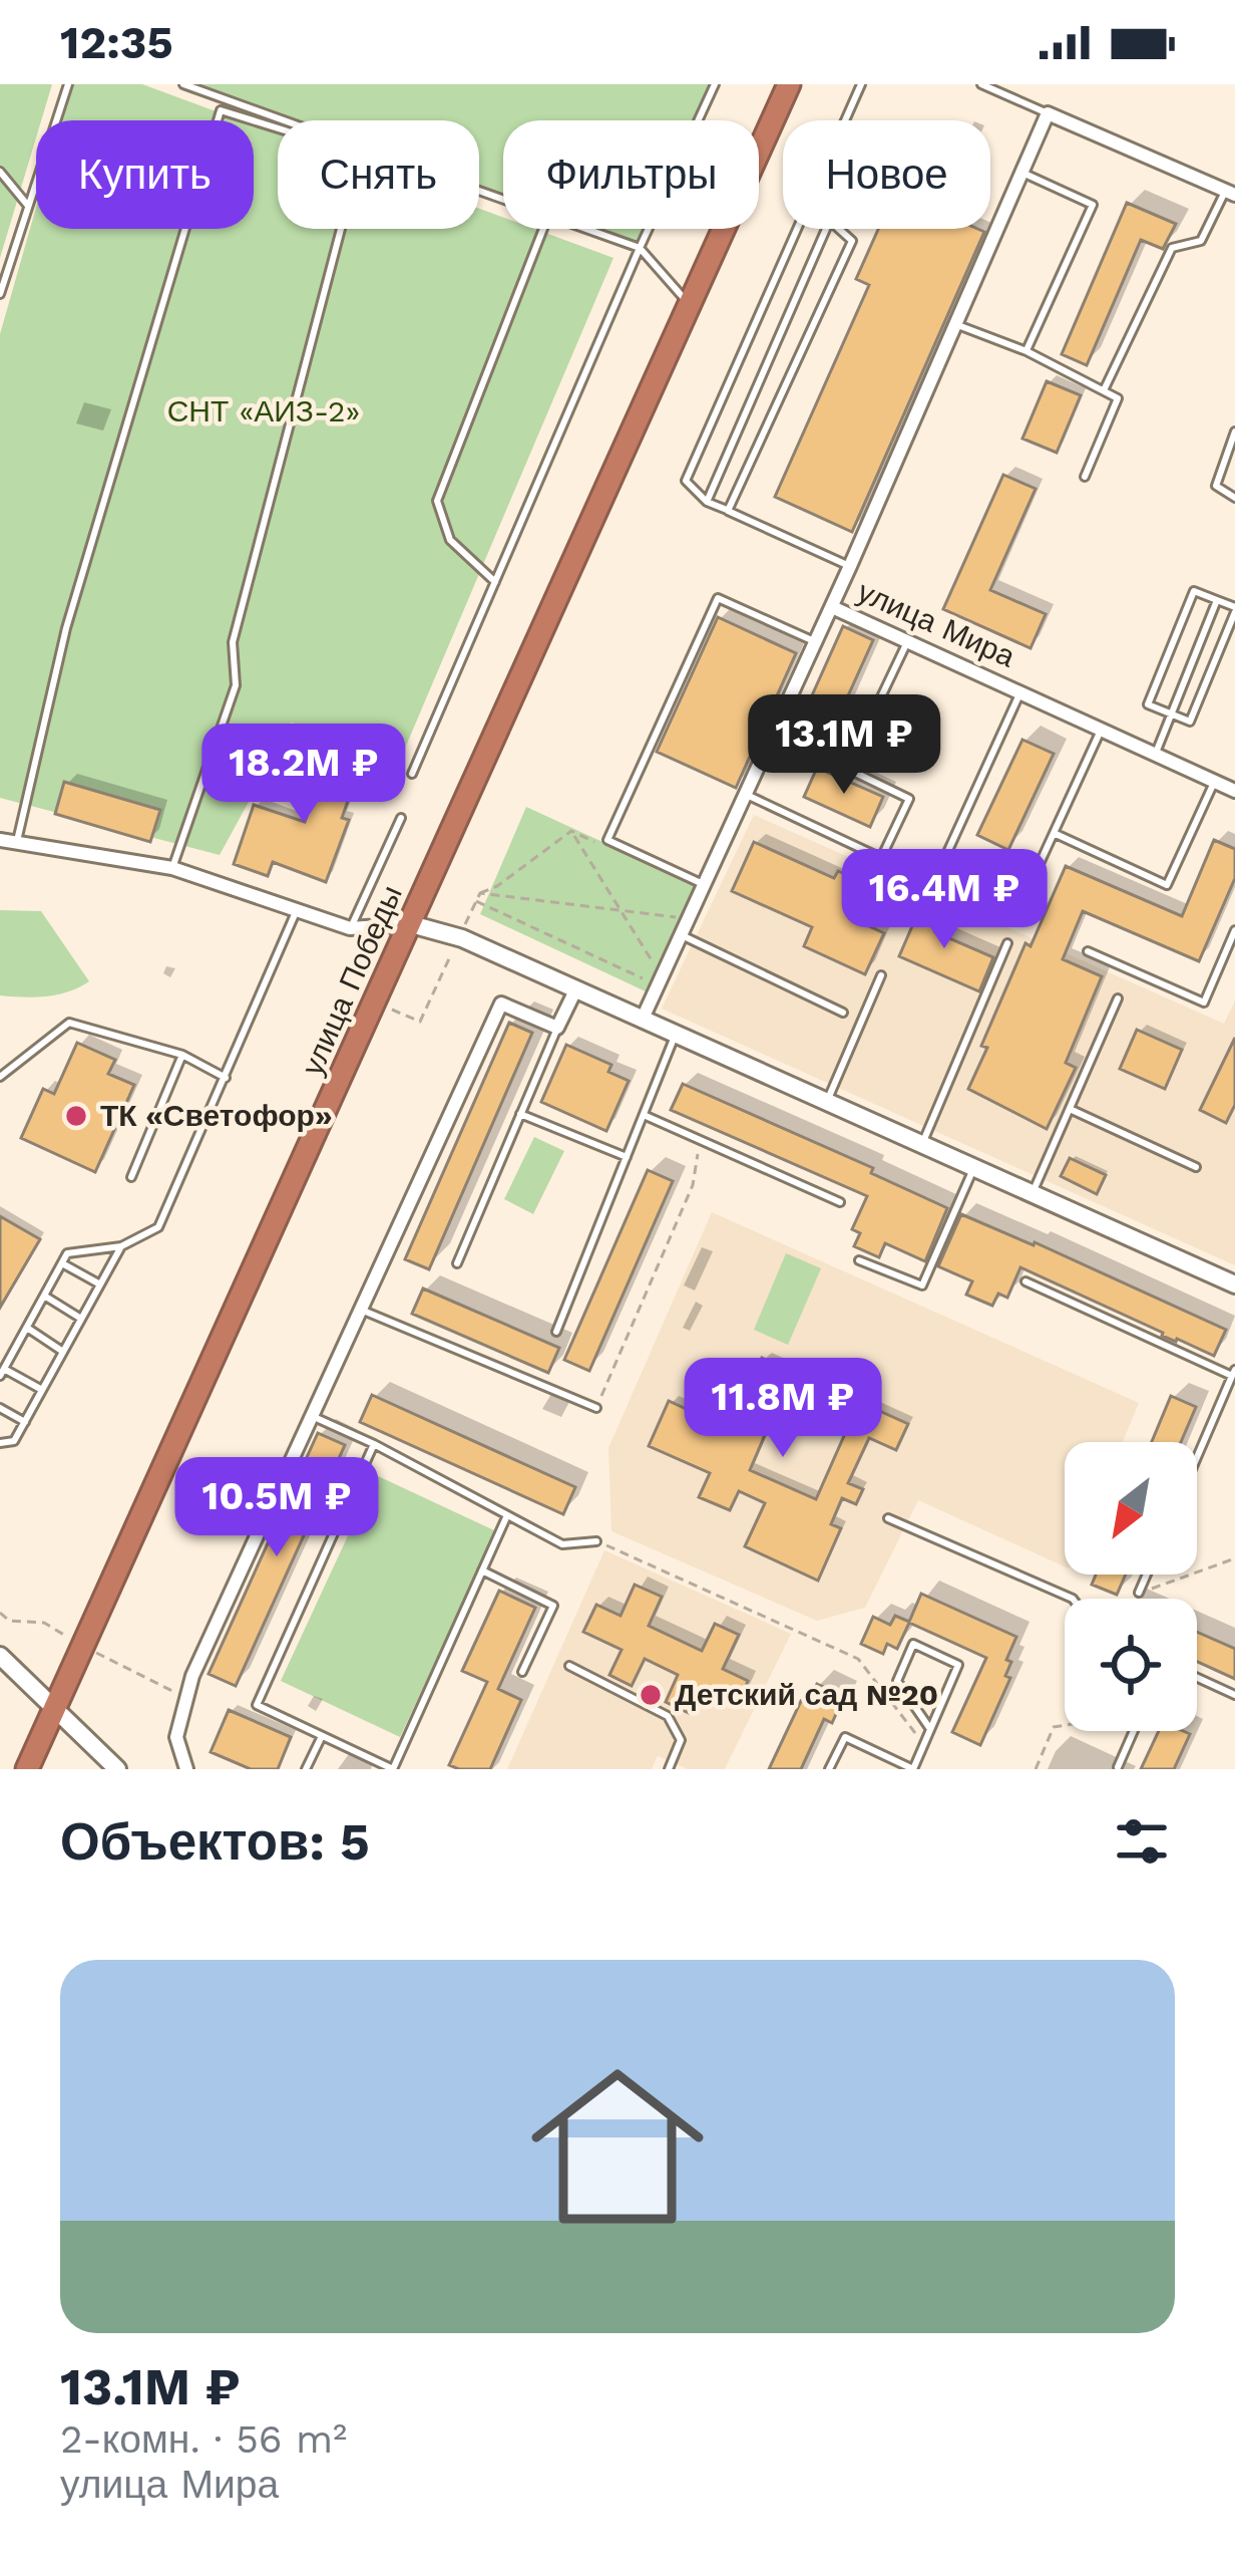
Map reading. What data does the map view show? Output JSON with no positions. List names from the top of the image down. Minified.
{"streets":{"highway":["улица Победы"],"street":["улица Мира"]},"parks":["СНТ «АИЗ-2»"],"places":["ТК «Светофор»","Детский сад №20"],"north":"bottom left","page":{"status":"12:35","chip":["Купить","Снять","Фильтры","Новое"],"price":["13.1M ₽","18.2M ₽","16.4M ₽","11.8M ₽","10.5M ₽"],"heading":"Объектов: 5","list":[{"name":"13.1M ₽","note":"2-комн. · 56 m² · улица Мира"}]}}
